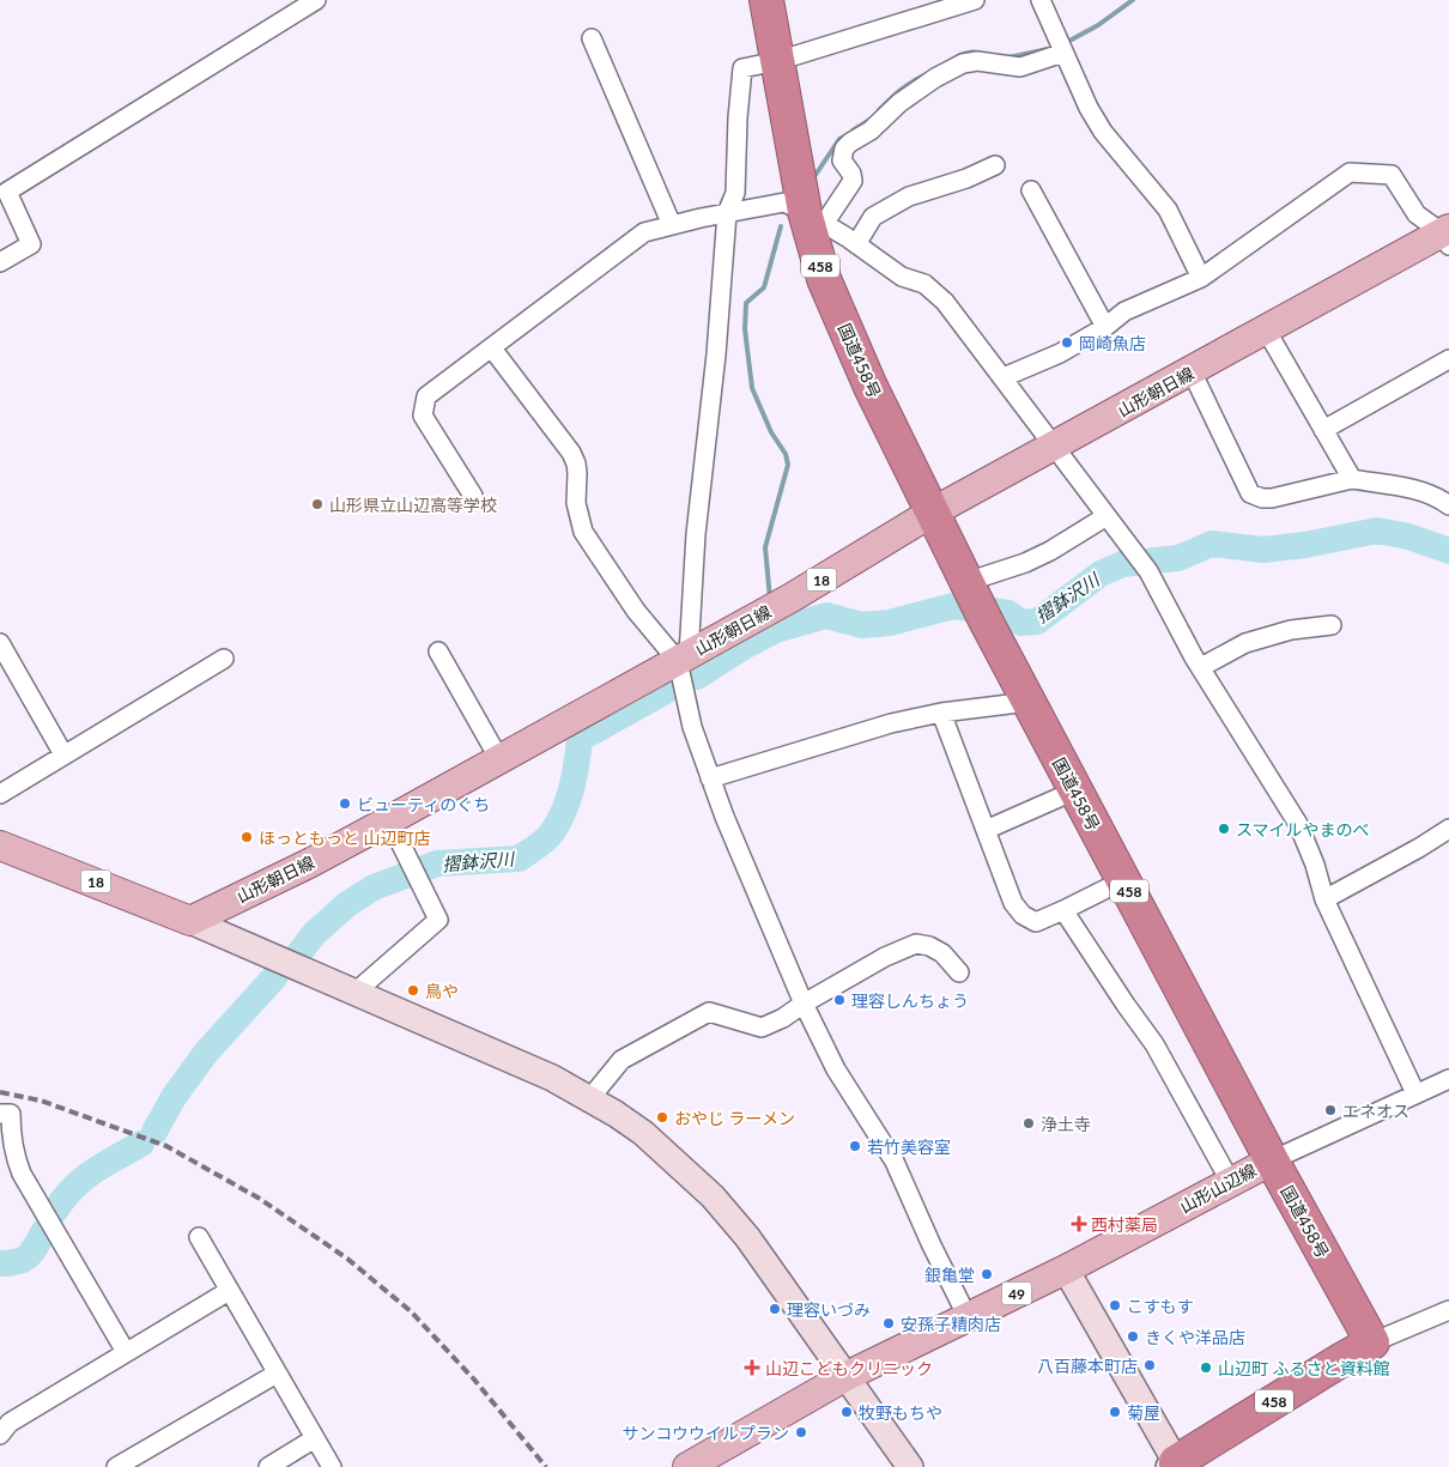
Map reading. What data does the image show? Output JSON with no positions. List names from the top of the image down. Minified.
{"streets":{"highway":["458","国道458号"],"main road":["山形朝日線","18","山形山辺線","49"]},"crossings":[["458","国道458号"],["国道458号","山形朝日線"],["国道458号","山形山辺線"],["山形朝日線","18"]],"water":["摺鉢沢川"],"places":{"other":["岡崎魚店","山形県立山辺高等学校","ビューティのぐち","スマイルやまのべ","ほっともっと 山辺町店","鳥や","理容しんちょう","エネオス","おやじ ラーメン","浄土寺","若竹美容室","銀亀堂","こすもす","理容いづみ","安孫子精肉店","きくや洋品店","八百藤本町店","山辺町 ふるさと資料館","牧野もちや","菊屋","サンコウウイルプラン"],"health":["西村薬局","山辺こどもクリニック"]}}
